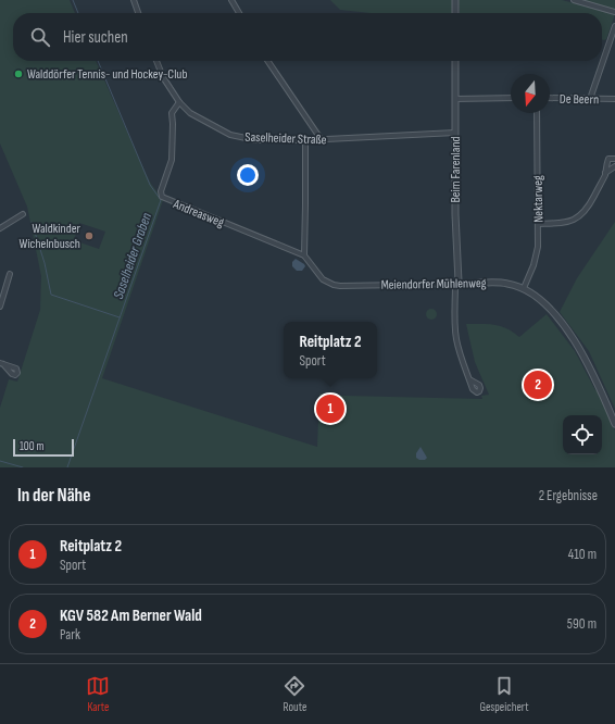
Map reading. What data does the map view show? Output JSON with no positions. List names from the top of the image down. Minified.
{"streets":{"street":["De Beern","Saselheider Straße","Beim Farenland","Nektarweg","Andreasweg","Meiendorfer Mühlenweg"]},"crossings":[["Saselheider Straße","Beim Farenland"],["Saselheider Straße","Andreasweg"],["Beim Farenland","Meiendorfer Mühlenweg"],["Nektarweg","Meiendorfer Mühlenweg"],["Andreasweg","Meiendorfer Mühlenweg"]],"water":["Saselheider Graben"],"places":["Walddörfer Tennis- und Hockey-Club","Waldkinder Wichelnbusch"],"scale_bar":"100 m","north":"bottom","page":{"search":"Hier suchen","popup":["Reitplatz 2","Sport"],"pins":["2","1"],"scale":"100 m","heading":["In der Nähe","2 Ergebnisse"],"list":[{"mark":"1","name":"Reitplatz 2","note":"Sport","value":"410 m"},{"mark":"2","name":"KGV 582 Am Berner Wald","note":"Park","value":"590 m"}],"nav":["Karte","Route","Gespeichert"]}}
